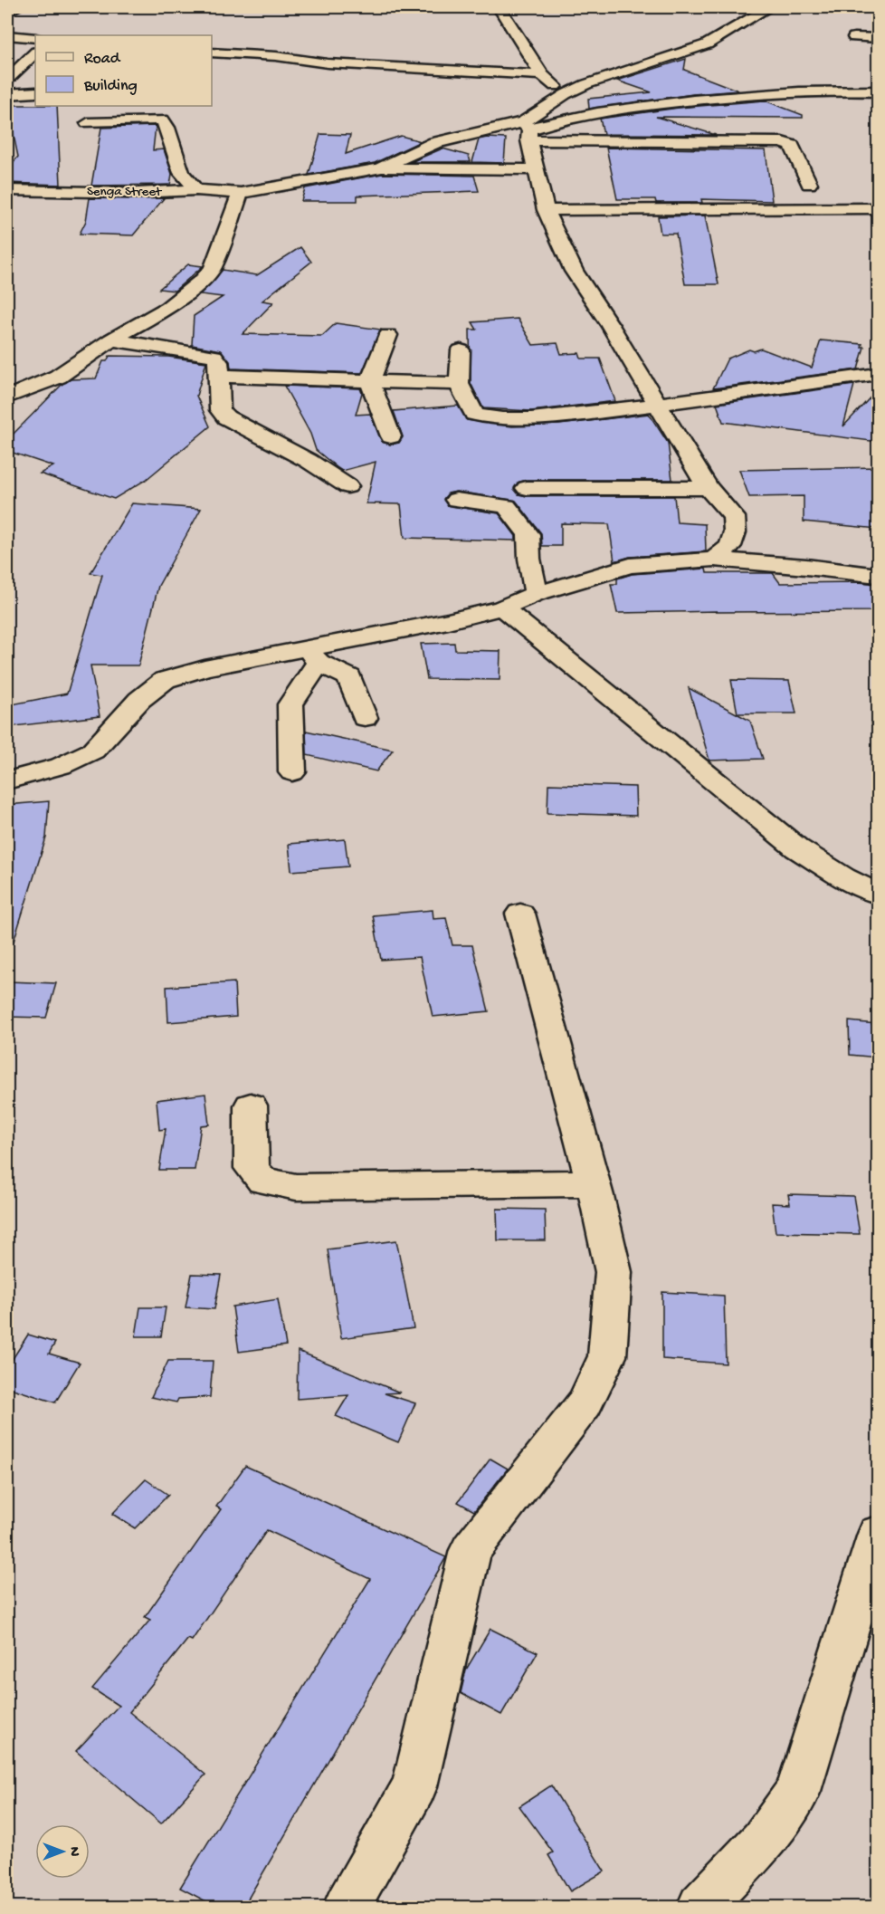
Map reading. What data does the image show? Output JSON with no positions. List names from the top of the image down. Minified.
{"streets":{"street":["Senga Street"]},"legend":["Road","Building"],"north":"right"}
